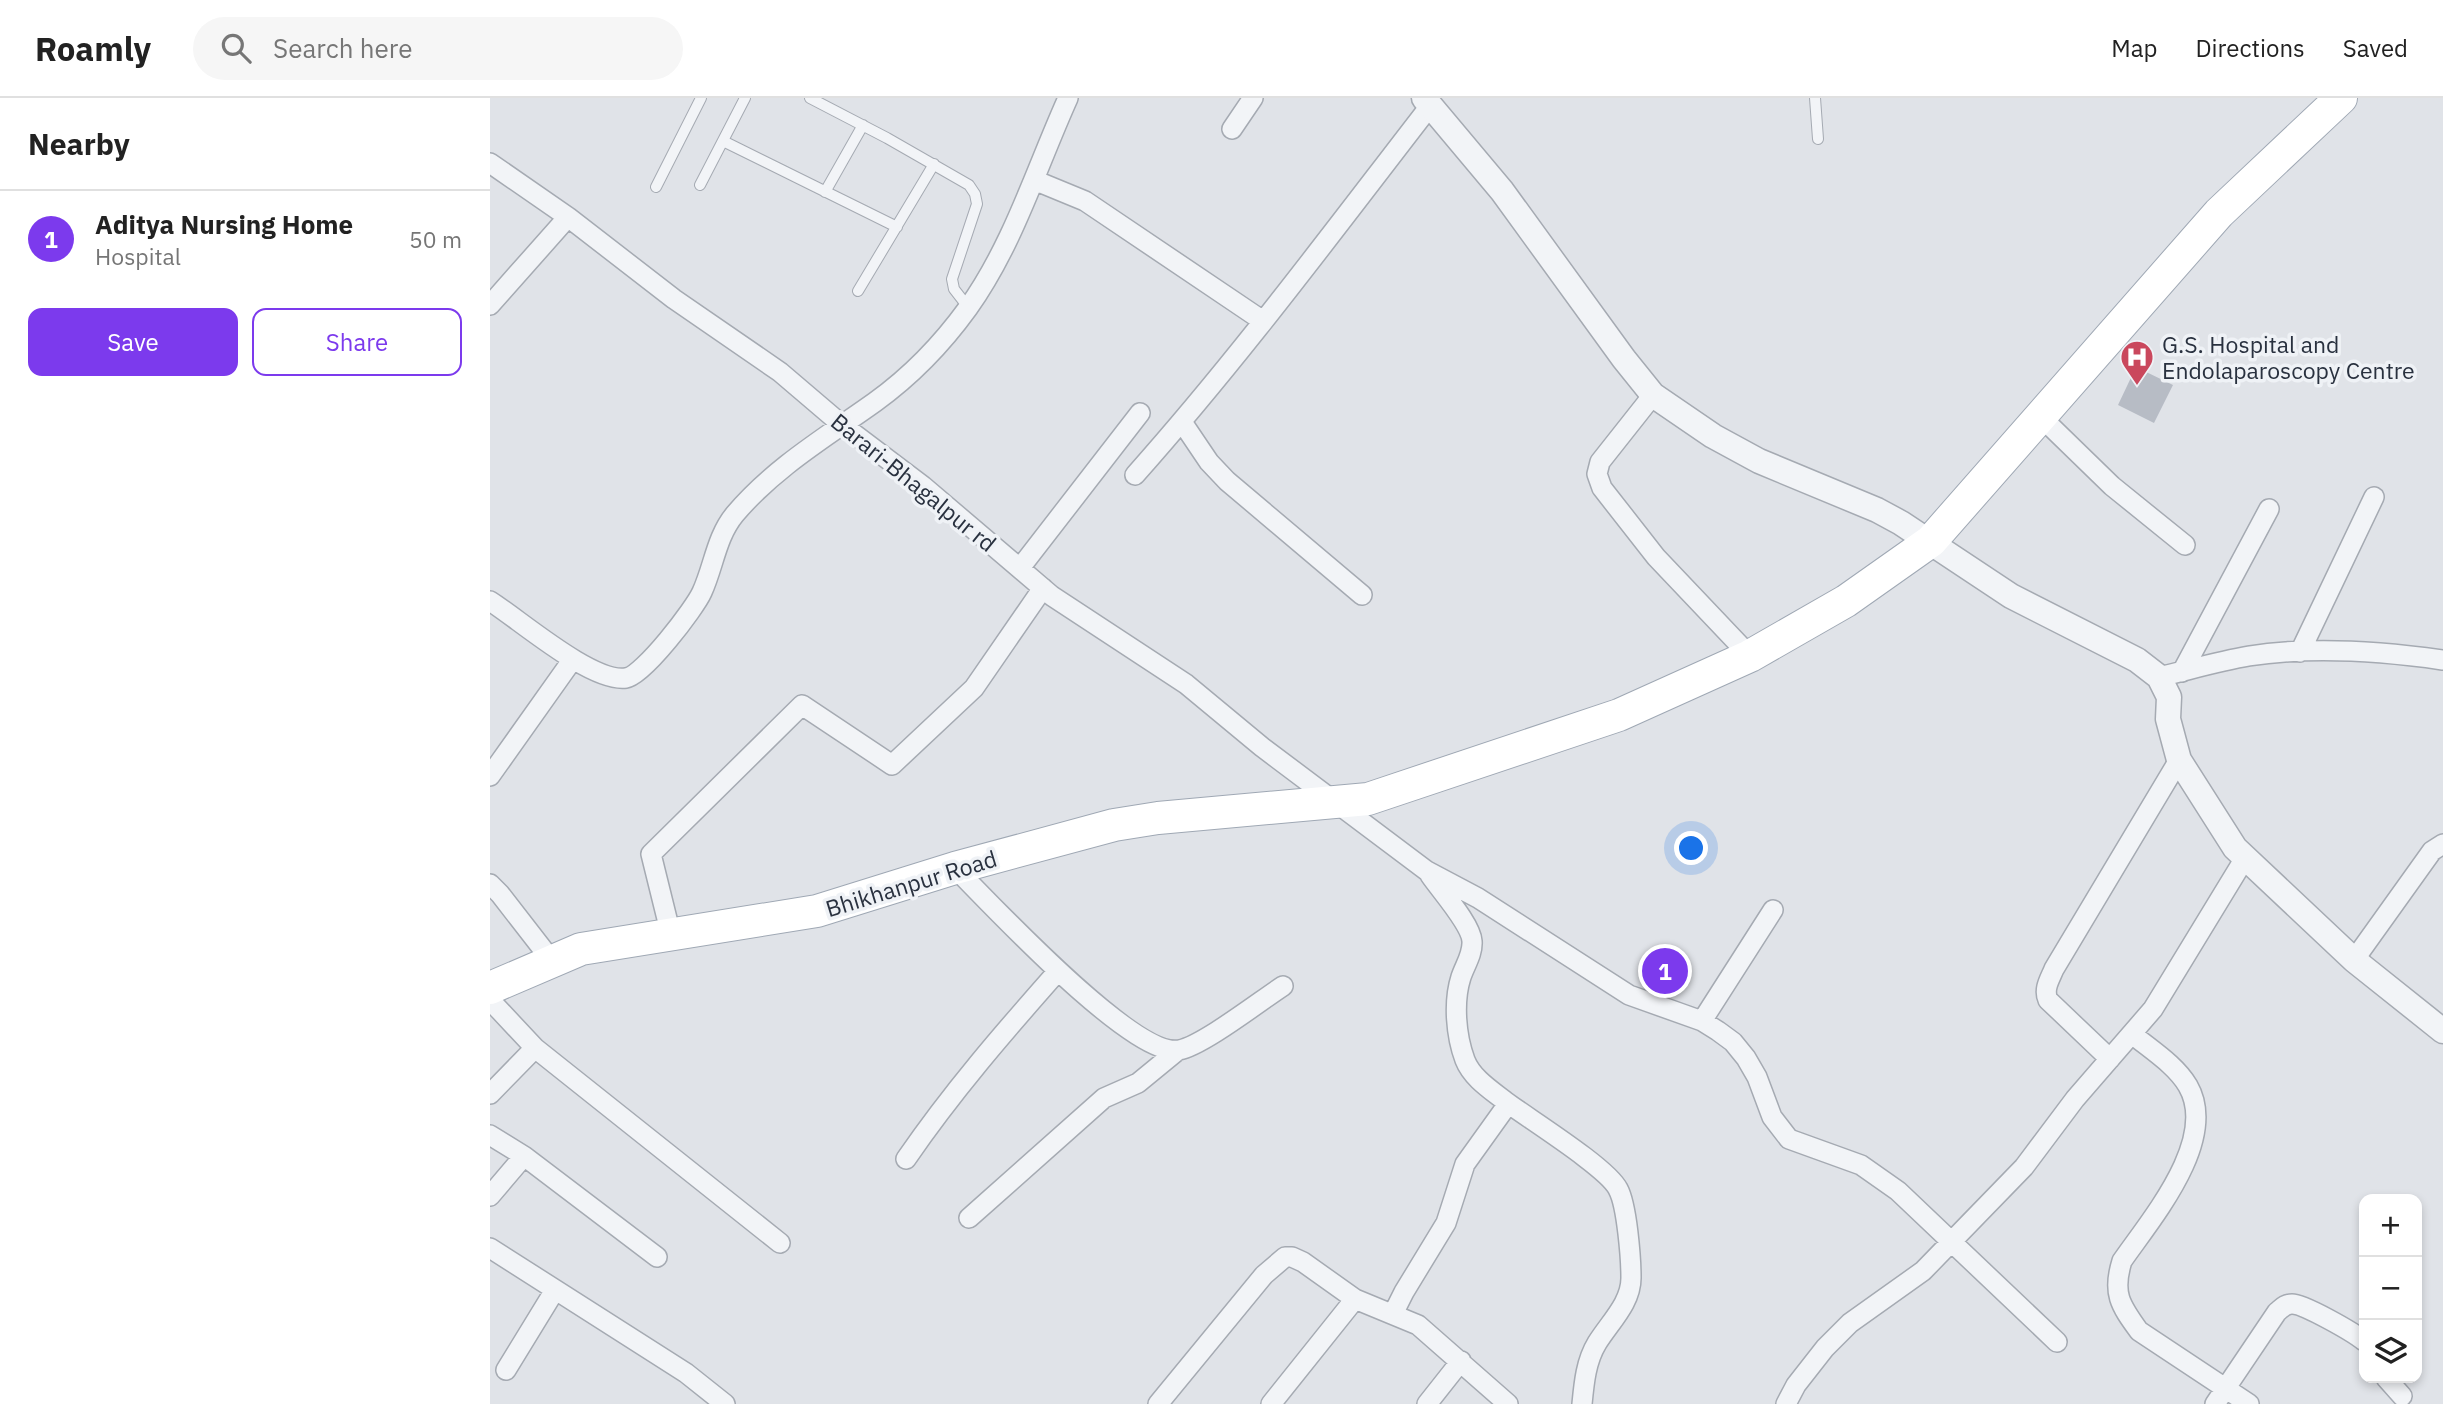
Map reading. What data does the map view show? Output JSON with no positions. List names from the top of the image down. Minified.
{"streets":{"main road":["Bhikhanpur Road"],"street":["Barari-Bhagalpur rd"]},"crossings":[["Barari-Bhagalpur rd","Bhikhanpur Road"]],"places":{"hospital":["G.S. Hospital and Endolaparoscopy Centre"]},"page":{"header":"Roamly","search":"Search here","nav":["Map","Directions","Saved"],"heading":"Nearby","list":[{"mark":"1","name":"Aditya Nursing Home","note":"Hospital","value":"50 m"}],"buttons":["Save","Share"],"pins":"1","map_buttons":["+","−"]}}
